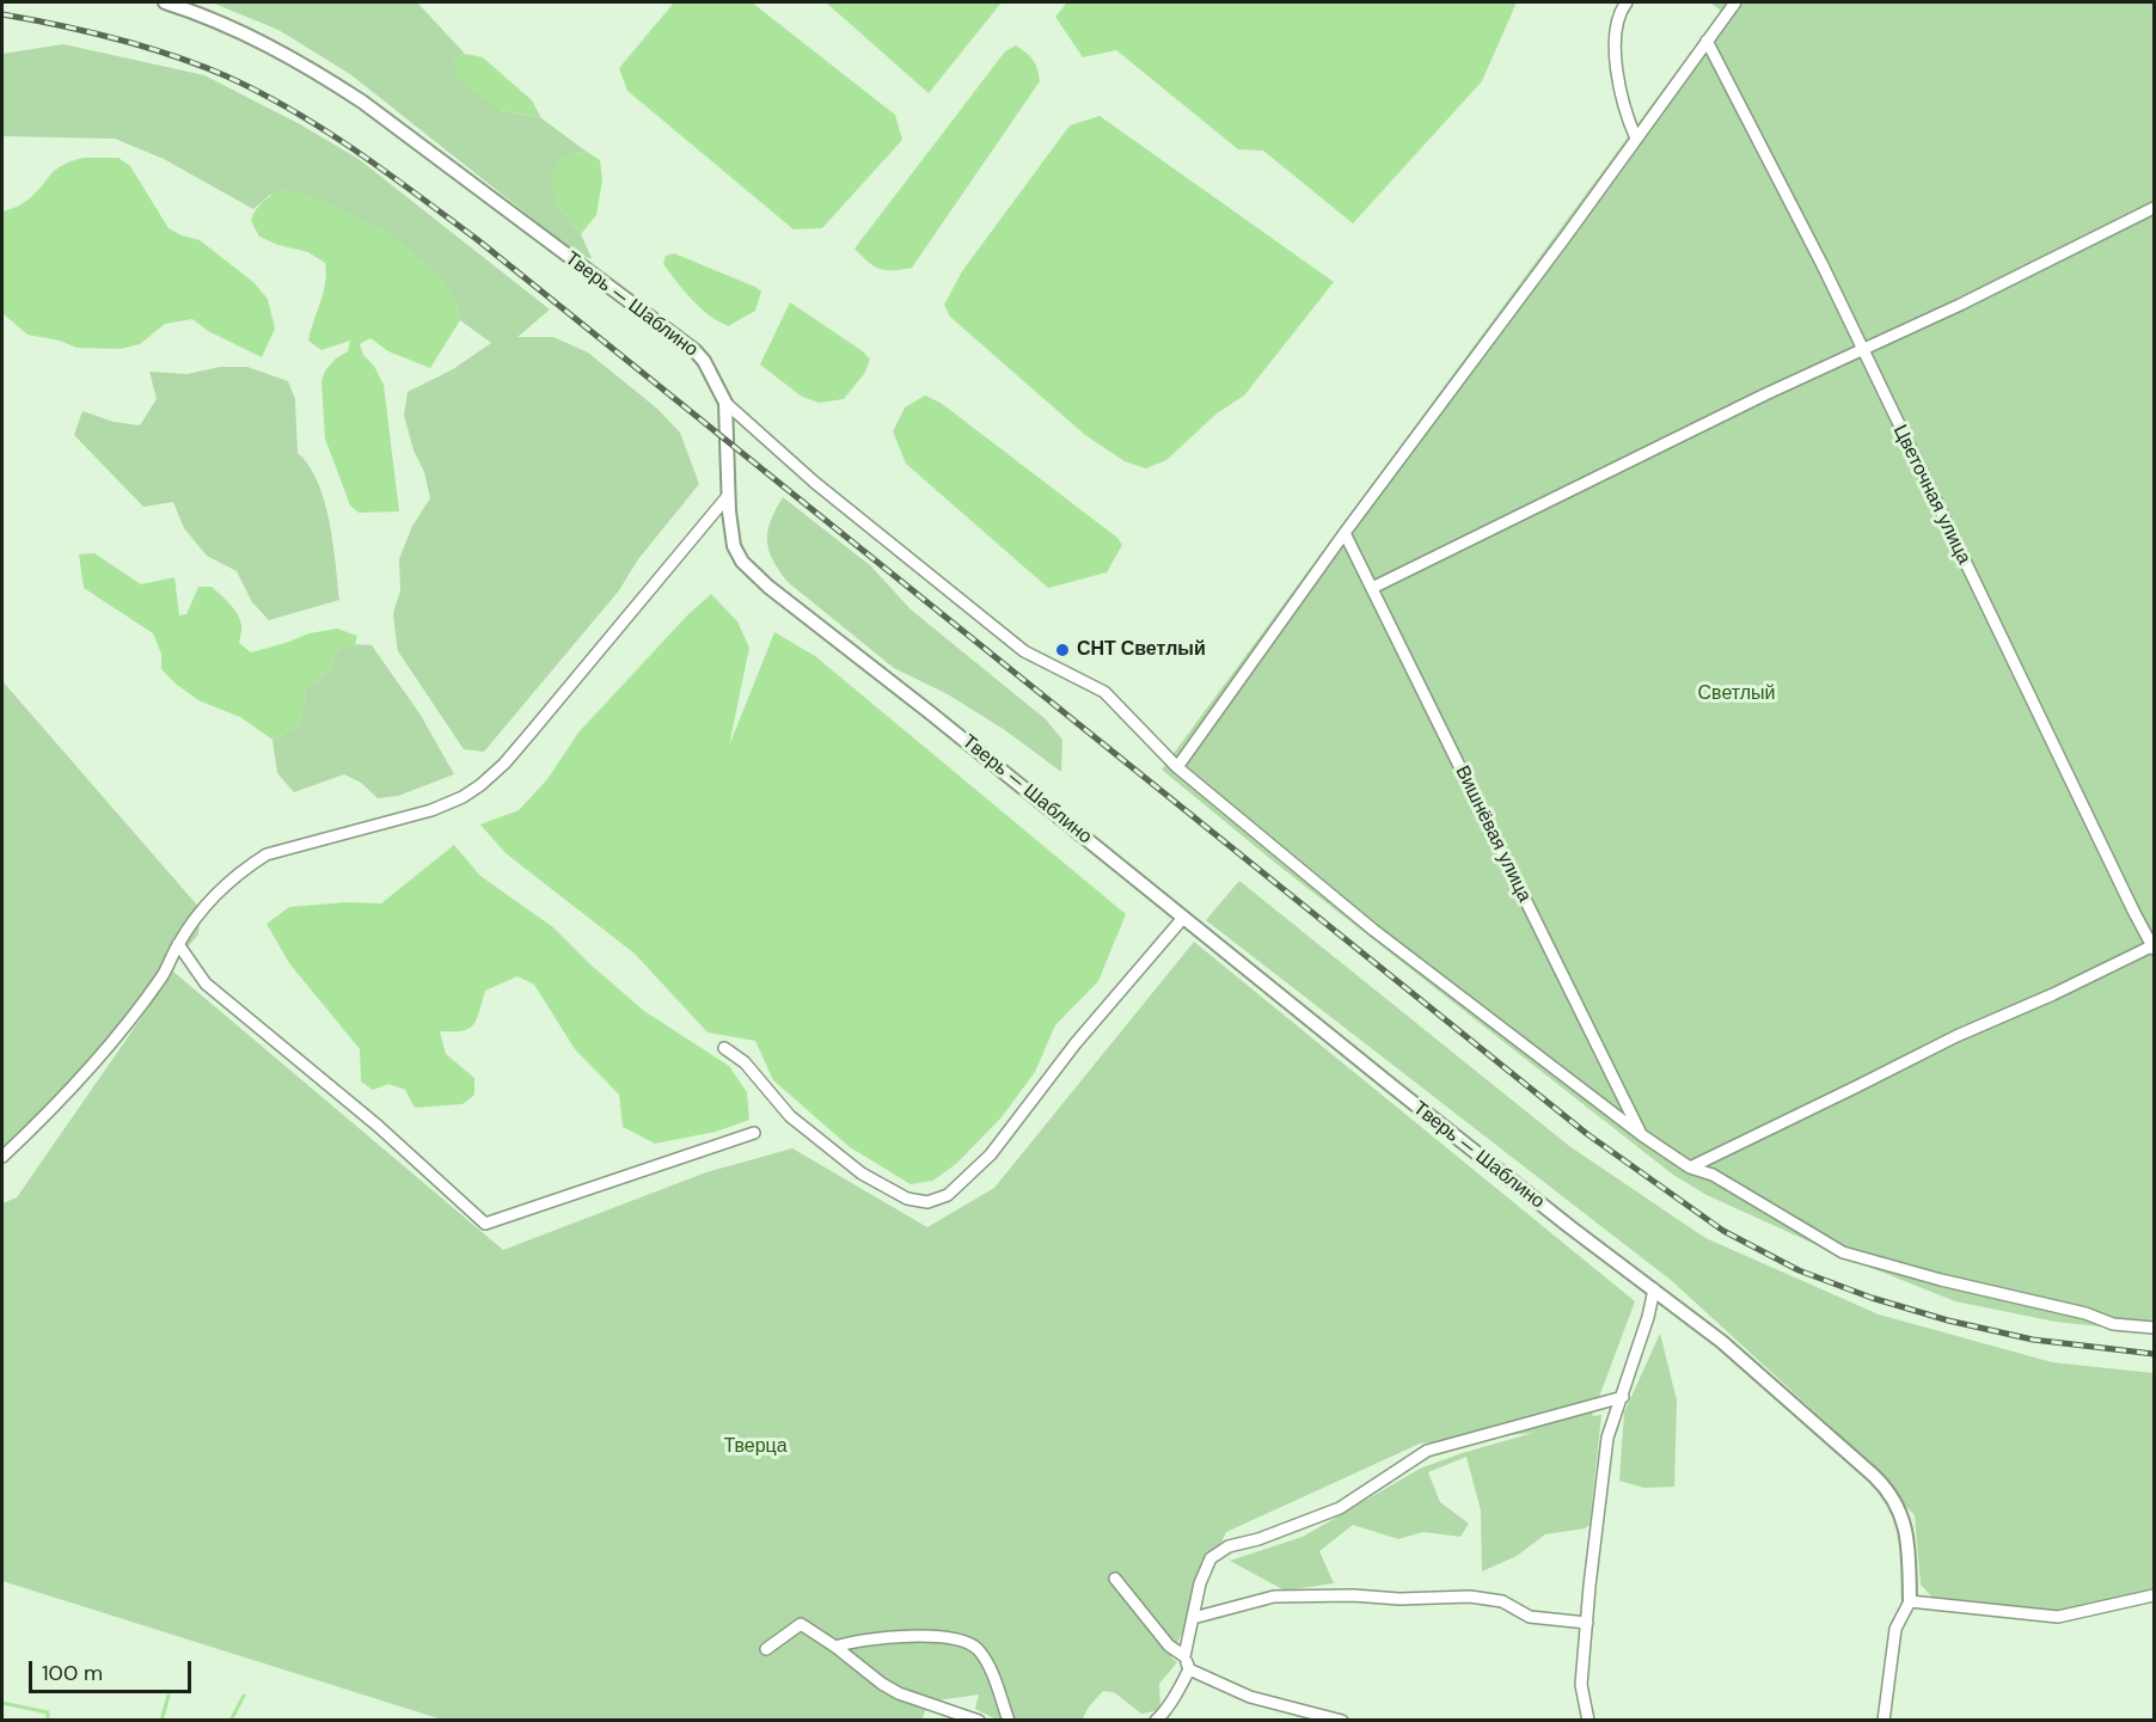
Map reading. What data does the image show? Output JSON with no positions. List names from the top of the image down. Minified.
{"streets":{"street":["Тверь — Шаблино","Цветочная улица","Вишнёвая улица"]},"parks":["Светлый","Тверца"],"places":["СНТ Светлый"],"scale_bar":"100 m"}
